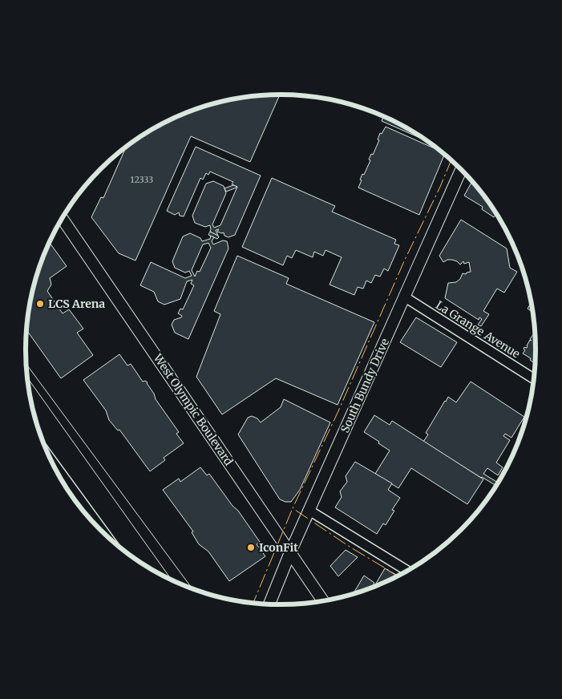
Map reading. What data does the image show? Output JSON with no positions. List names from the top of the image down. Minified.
{"streets":{"main road":["South Bundy Drive","West Olympic Boulevard"],"street":["La Grange Avenue"]},"crossings":[["La Grange Avenue","South Bundy Drive"],["South Bundy Drive","West Olympic Boulevard"]],"places":["LCS Arena","IconFit"],"house_numbers":["12333"]}
